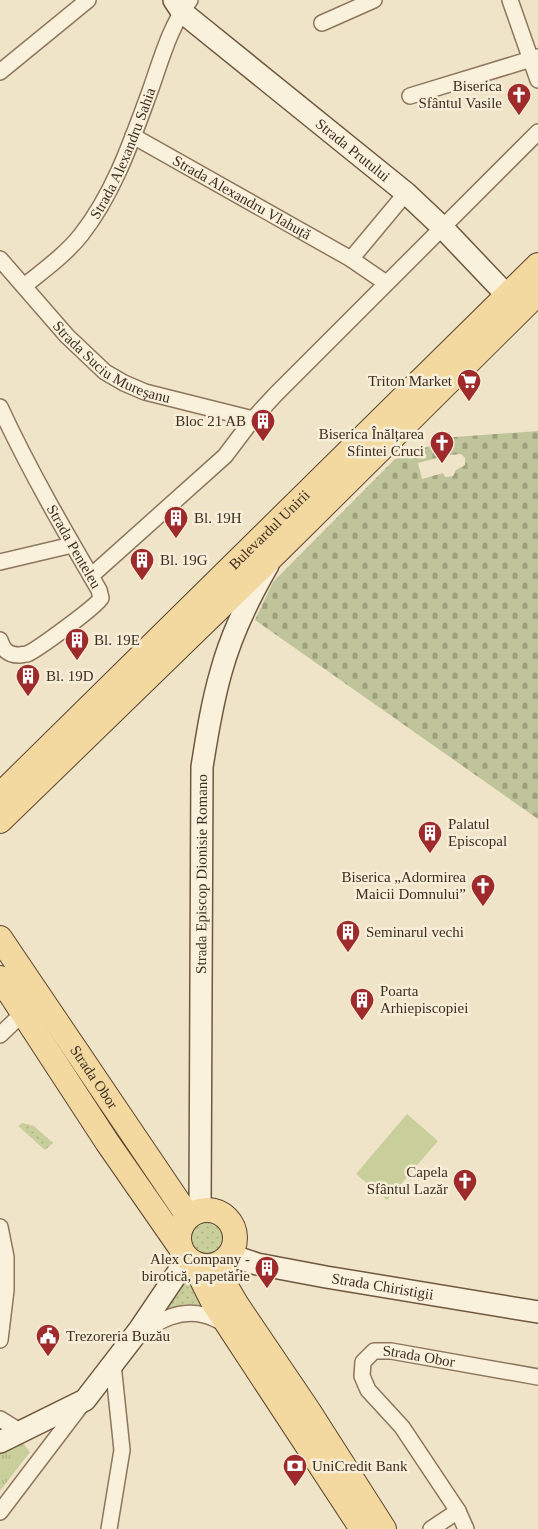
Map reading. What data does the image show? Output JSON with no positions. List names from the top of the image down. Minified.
{"streets":{"main road":["Bulevardul Unirii","Strada Obor"],"street":["Strada Prutului","Strada Alexandru Sahia","Strada Alexandru Vlahuță","Strada Suciu Mureșanu","Strada Penteleu","Strada Episcop Dionisie Romano","Strada Chiristigii"]},"crossings":[["Strada Prutului","Strada Alexandru Sahia"],["Strada Prutului","Bulevardul Unirii"],["Strada Alexandru Sahia","Strada Alexandru Vlahuță"],["Strada Alexandru Sahia","Strada Suciu Mureșanu"],["Bulevardul Unirii","Strada Episcop Dionisie Romano"],["Strada Episcop Dionisie Romano","Strada Obor"],["Strada Episcop Dionisie Romano","Strada Chiristigii"],["Strada Obor","Strada Chiristigii"]],"places":{"church":["Biserica Sfântul Vasile","Biserica Înălțarea Sfintei Cruci","Biserica „Adormirea Maicii Domnului”","Capela Sfântul Lazăr"],"supermarket":["Triton Market"],"building":["Bloc 21 AB","Bl. 19H","Bl. 19G","Bl. 19E","Bl. 19D","Palatul Episcopal","Seminarul vechi","Poarta Arhiepiscopiei","Alex Company - birotică, papetărie"],"public building":["Trezoreria Buzău"],"bank":["UniCredit Bank"]}}
